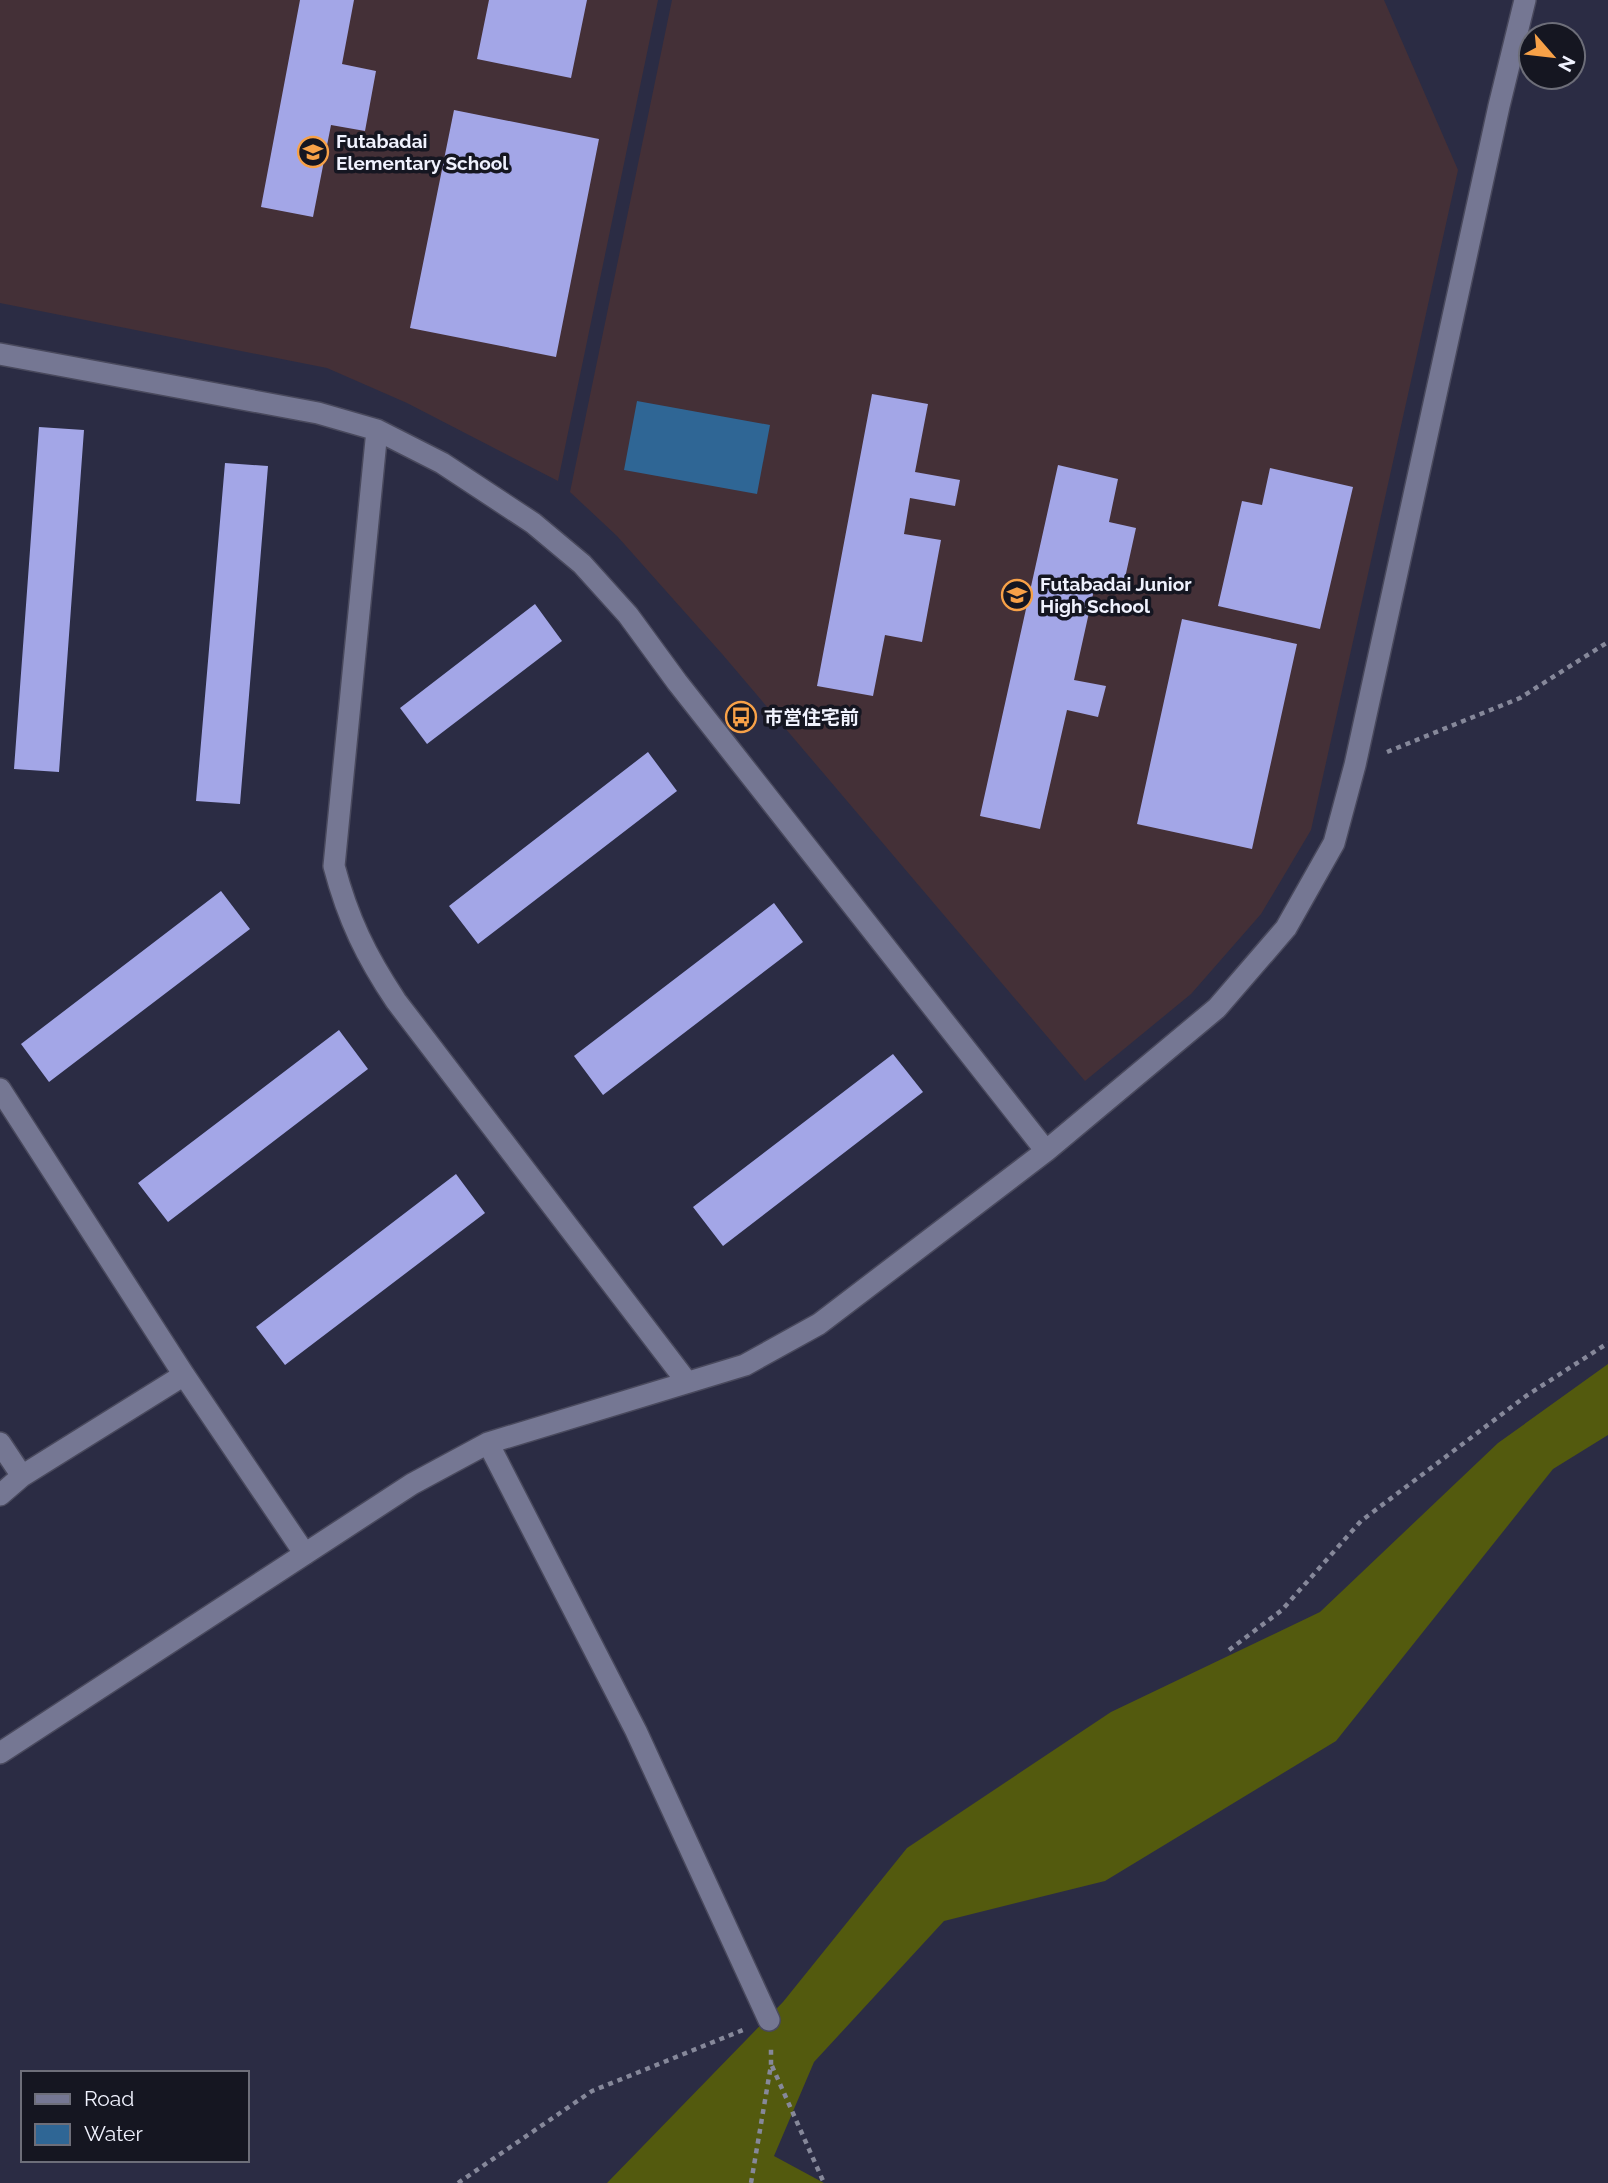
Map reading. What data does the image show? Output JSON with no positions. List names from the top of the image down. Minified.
{"places":{"school or university":["Futabadai Elementary School","Futabadai Junior High School"],"bus stop":["市営住宅前"]},"legend":["Road","Water"],"north":"bottom right"}
